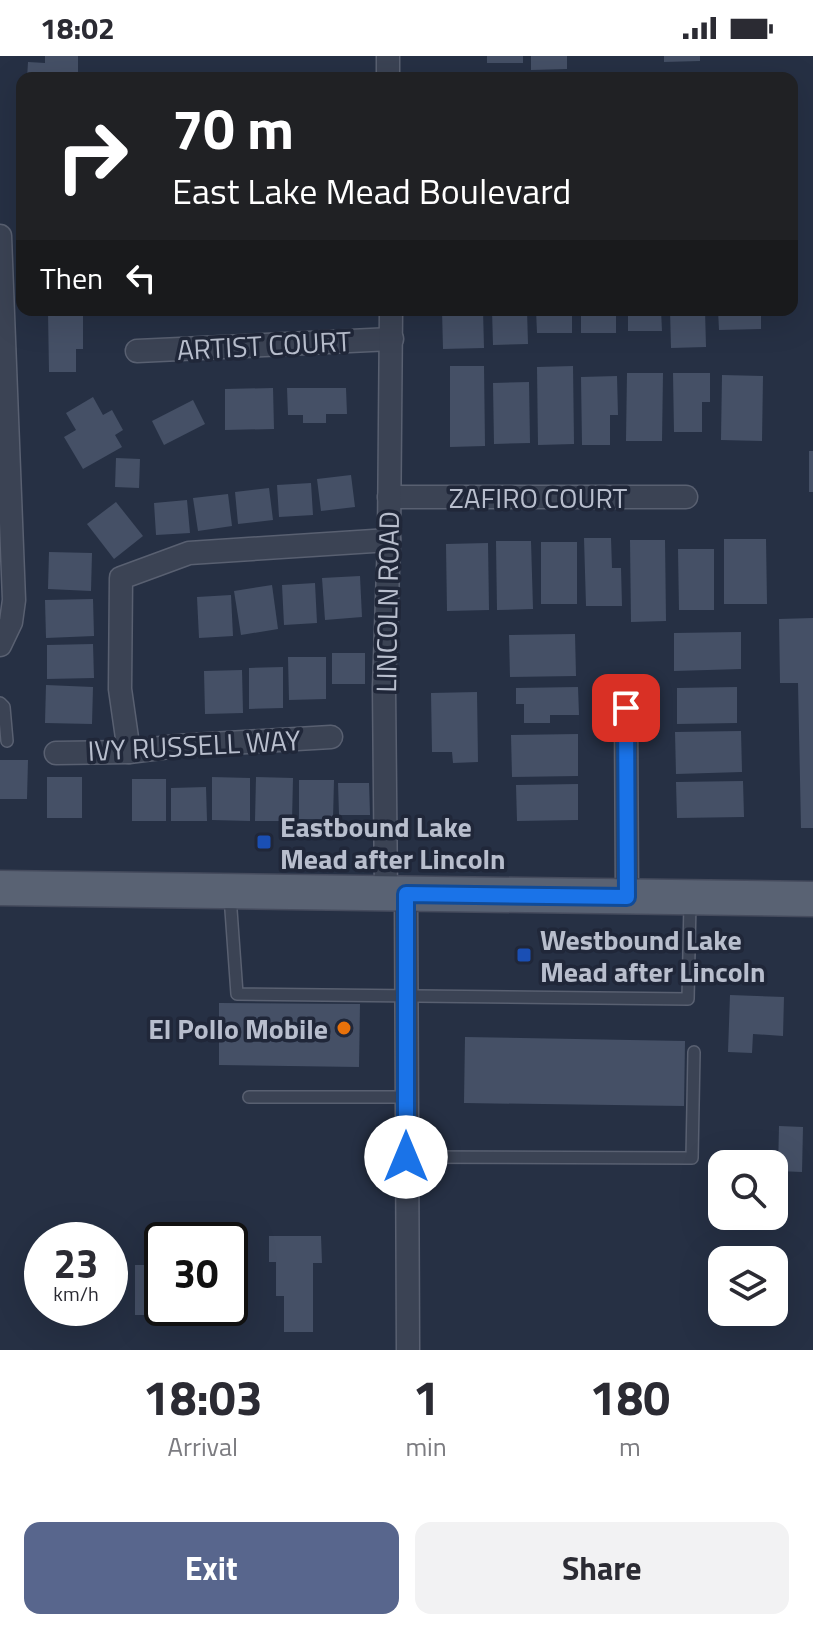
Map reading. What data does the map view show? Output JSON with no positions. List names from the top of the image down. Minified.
{"streets":{"street":["ARTIST COURT","ZAFIRO COURT","LINCOLN ROAD","IVY RUSSELL WAY"]},"crossings":[["ARTIST COURT","LINCOLN ROAD"],["ZAFIRO COURT","LINCOLN ROAD"]],"places":{"transit":["Eastbound Lake Mead after Lincoln","Westbound Lake Mead after Lincoln"],"other":["El Pollo Mobile"]},"page":{"status":"18:02","turn":["70 m","East Lake Mead Boulevard"],"then":"Then","speed":"23 km/h","limit":"30","eta":["18:03","Arrival","1","min","180","m"],"buttons":["Exit","Share"]}}
